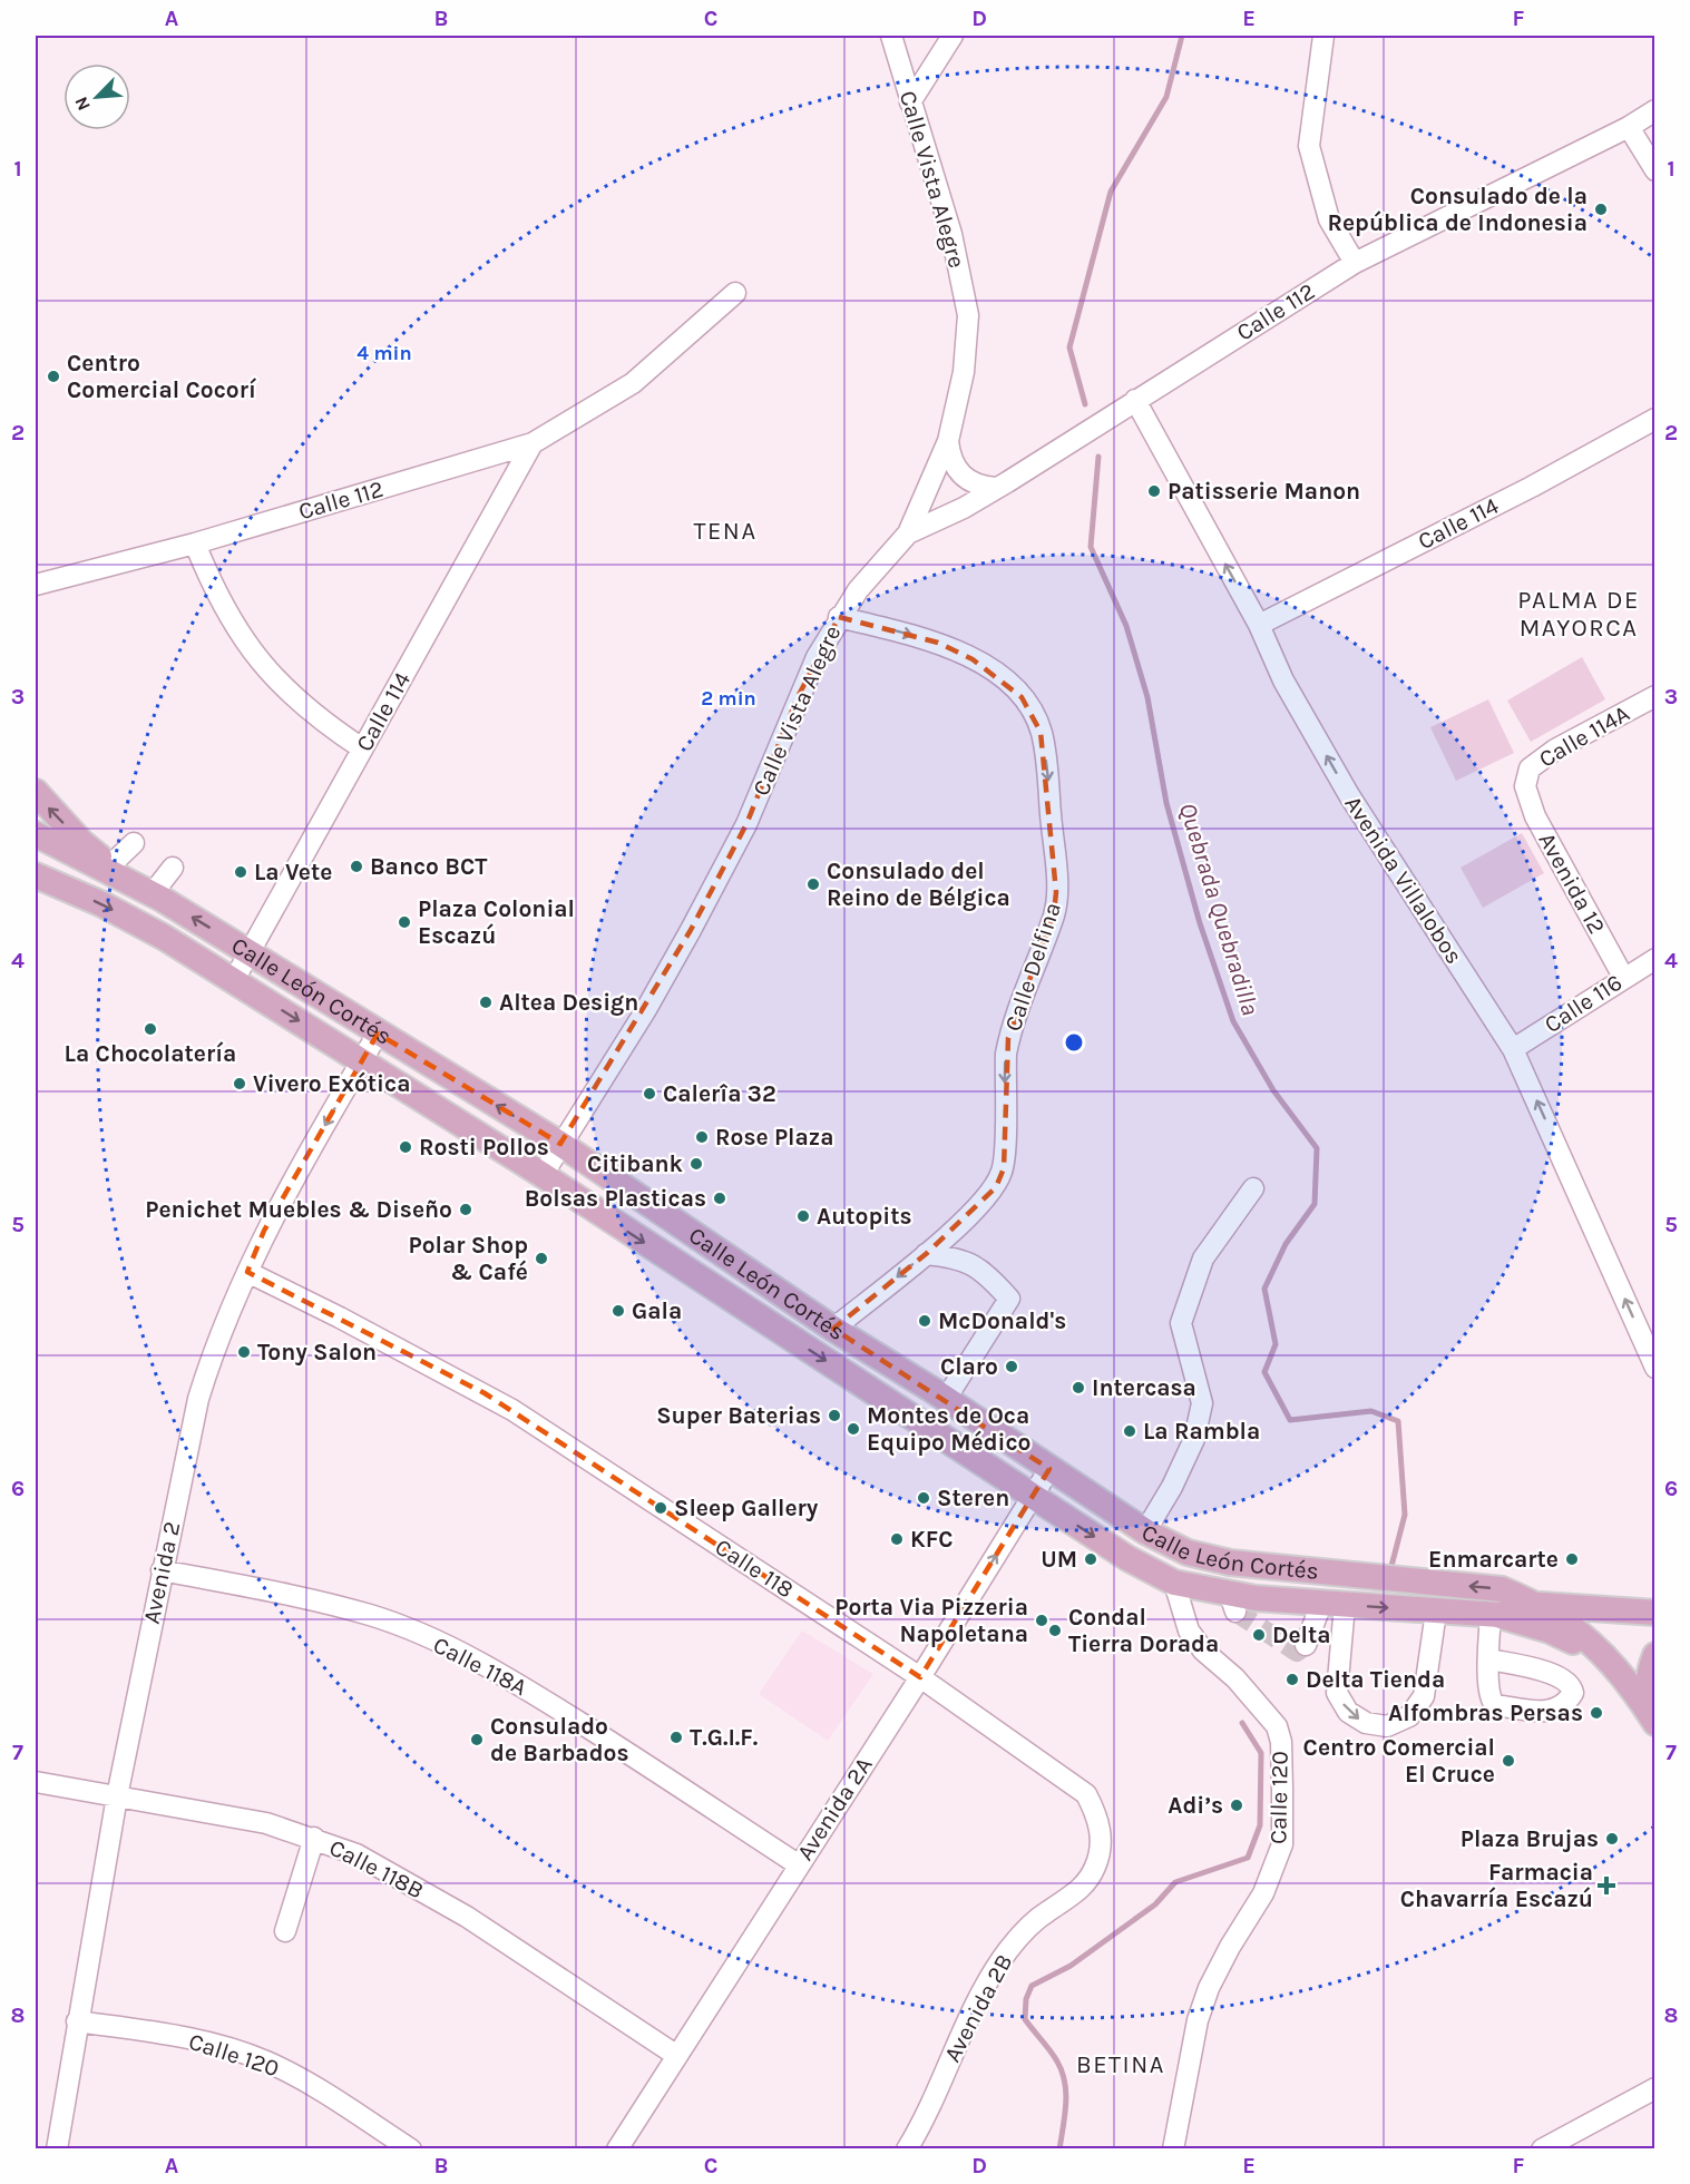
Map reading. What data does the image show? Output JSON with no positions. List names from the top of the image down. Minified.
{"streets":{"main road":["Calle León Cortés"],"street":["Calle Vista Alegre","Calle 112","Calle 114","Calle 114A","Avenida Villalobos","Avenida 12","Calle Delfina","Calle 116","Calle 118","Avenida 2","Calle 118A","Calle 120","Avenida 2A","Calle 118B","Avenida 2B"]},"crossings":[["Calle Vista Alegre","Calle 112"],["Calle Vista Alegre","Calle Delfina"],["Calle Vista Alegre","Calle León Cortés"],["Calle 112","Calle 114"],["Calle 112","Avenida Villalobos"],["Calle 114","Avenida Villalobos"],["Calle 114","Calle León Cortés"],["Calle 114A","Avenida 12"],["Avenida Villalobos","Calle 116"],["Avenida 12","Calle 116"],["Calle Delfina","Calle León Cortés"],["Calle León Cortés","Avenida 2"],["Calle León Cortés","Calle 120"],["Calle León Cortés","Avenida 2A"],["Calle 118","Avenida 2"],["Calle 118","Avenida 2A"],["Calle 118","Avenida 2B"],["Avenida 2","Calle 118A"],["Avenida 2","Calle 120"],["Avenida 2","Calle 118B"],["Calle 118A","Avenida 2A"],["Avenida 2A","Calle 118B"]],"one_way":["Avenida Villalobos"],"districts":["TENA","PALMA DE MAYORCA","BETINA"],"water":["Quebrada Quebradilla"],"places":{"other":["Consulado de la República de Indonesia","Centro Comercial Cocorí","Patisserie Manon","Banco BCT","La Vete","Consulado del Reino de Bélgica","Plaza Colonial Escazú","Altea Design","La Chocolatería","Vivero Exótica","Calerîa 32","Rose Plaza","Rosti Pollos","Citibank","Bolsas Plasticas","Penichet Muebles & Diseño","Autopits","Polar Shop & Café","Gala","McDonald's","Tony Salon","Claro","Intercasa","Super Baterias","Montes de Oca Equipo Médico","La Rambla","Steren","Sleep Gallery","KFC","UM","Enmarcarte","Porta Via Pizzeria Napoletana","Condal Tierra Dorada","Delta","Delta Tienda","Alfombras Persas","T.G.I.F.","Consulado de Barbados","Centro Comercial El Cruce","Adi’s","Plaza Brujas"],"health":["Farmacia Chavarría Escazú"]},"north":"bottom left","grid":{"columns":["A","B","C","D","E","F"],"rows":["1","2","3","4","5","6","7","8"]},"rings":["4 min","2 min"]}
